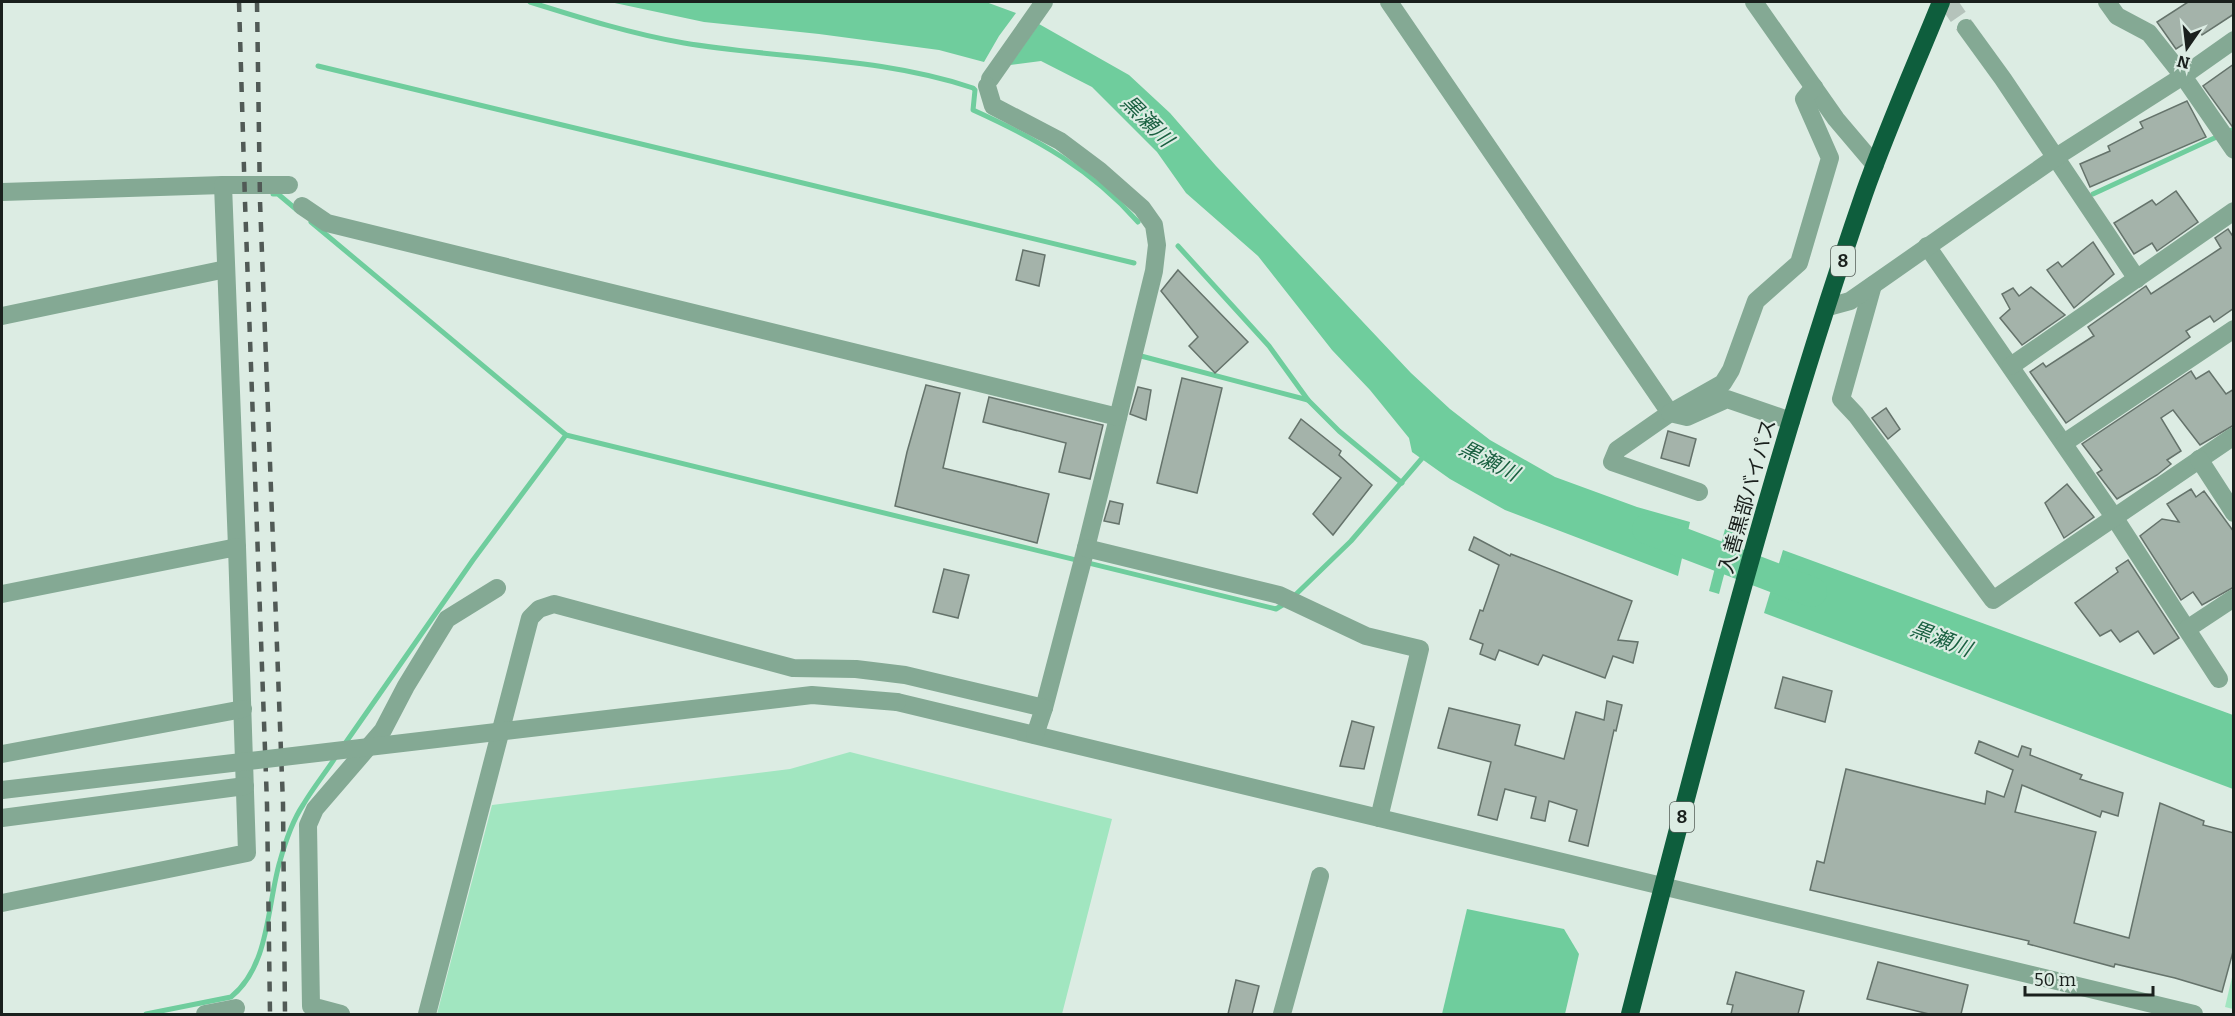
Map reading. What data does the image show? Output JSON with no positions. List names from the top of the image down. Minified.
{"streets":{"highway":["8","入善黒部バイパス"]},"water":["黒瀬川"],"scale_bar":"50 m","north":"bottom"}
